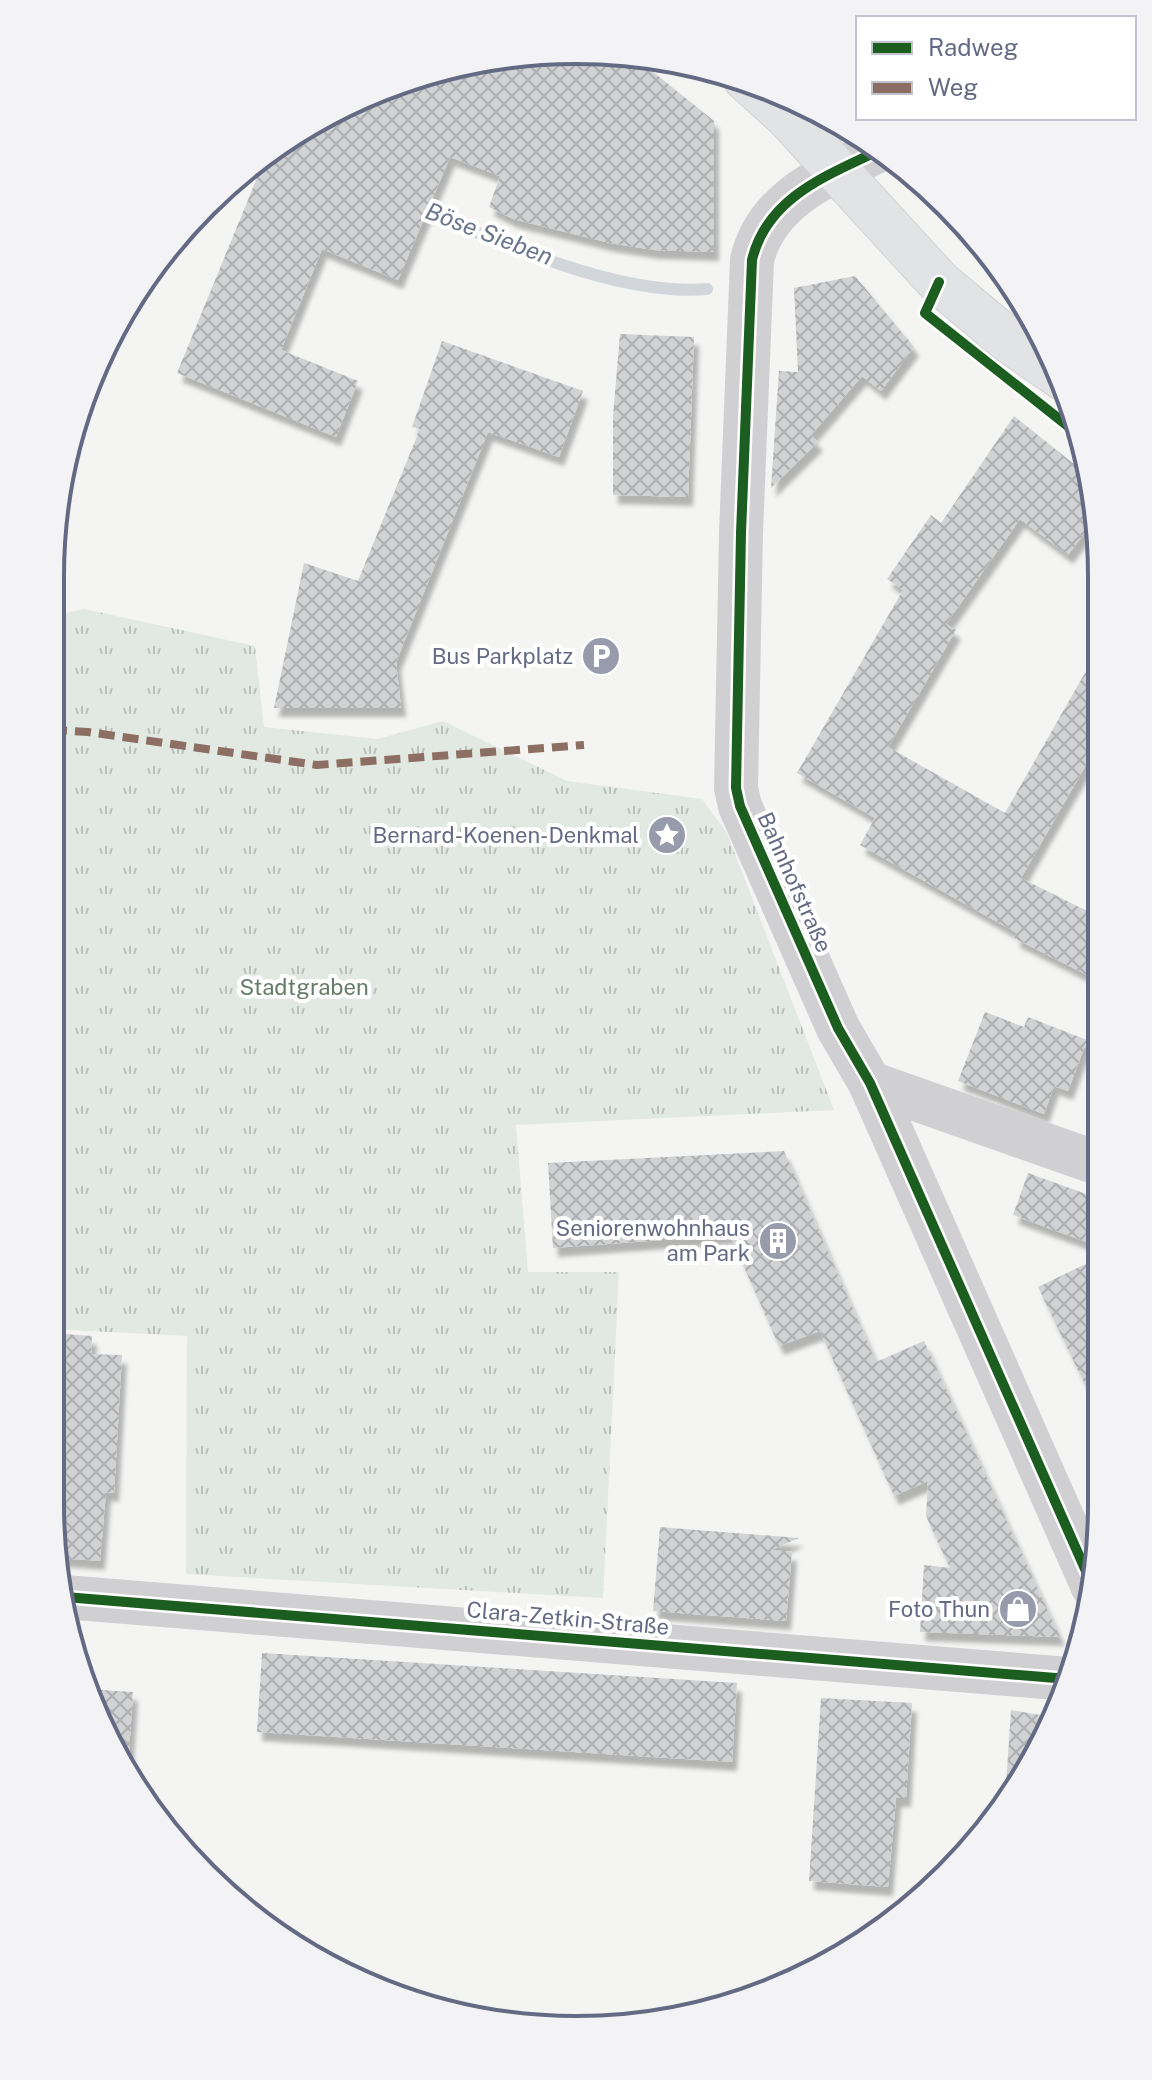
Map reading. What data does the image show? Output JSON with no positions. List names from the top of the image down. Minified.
{"streets":{"street":["Bahnhofstraße","Clara-Zetkin-Straße"]},"water":["Böse Sieben"],"parks":["Stadtgraben"],"places":{"parking":["Bus Parkplatz"],"place":["Bernard-Koenen-Denkmal"],"building":["Seniorenwohnhaus am Park"],"shop":["Foto Thun"]},"legend":["Radweg","Weg"]}
